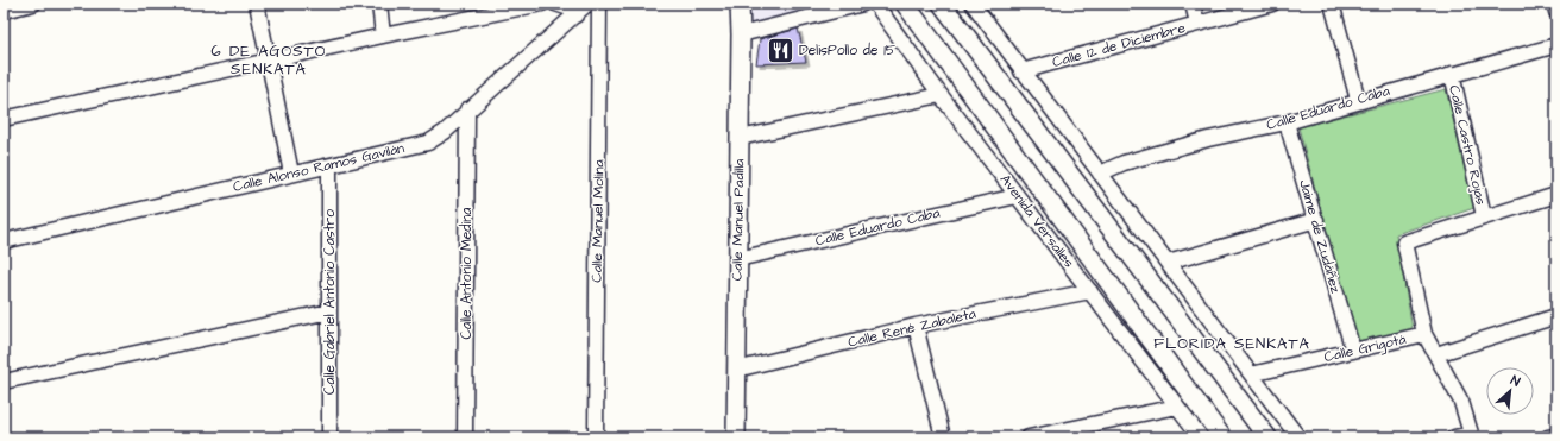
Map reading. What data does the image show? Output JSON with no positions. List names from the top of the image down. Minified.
{"streets":{"street":["Calle 12 de Diciembre","Calle Eduardo Caba","Calle Castro Rojas","Calle Alonso Ramos Gavilán","Calle Manuel Padilla","Calle Manuel Molina","Avenida Versalles","Jaime de Zudáñez","Calle Antonio Medina","Calle Gabriel Antonio Castro","Calle René Zabaleta","Calle Grigotá"]},"crossings":[["Calle Eduardo Caba","Calle Castro Rojas"],["Calle Eduardo Caba","Calle Manuel Padilla"],["Calle Eduardo Caba","Avenida Versalles"],["Calle Eduardo Caba","Jaime de Zudáñez"],["Calle Alonso Ramos Gavilán","Calle Antonio Medina"],["Calle Alonso Ramos Gavilán","Calle Gabriel Antonio Castro"],["Calle Manuel Padilla","Calle René Zabaleta"],["Avenida Versalles","Calle René Zabaleta"],["Jaime de Zudáñez","Calle Grigotá"]],"districts":["6 DE AGOSTO SENKATA","FLORIDA SENKATA"],"places":{"restaurant":["DelisPollo de 15"]},"north":"top right"}
